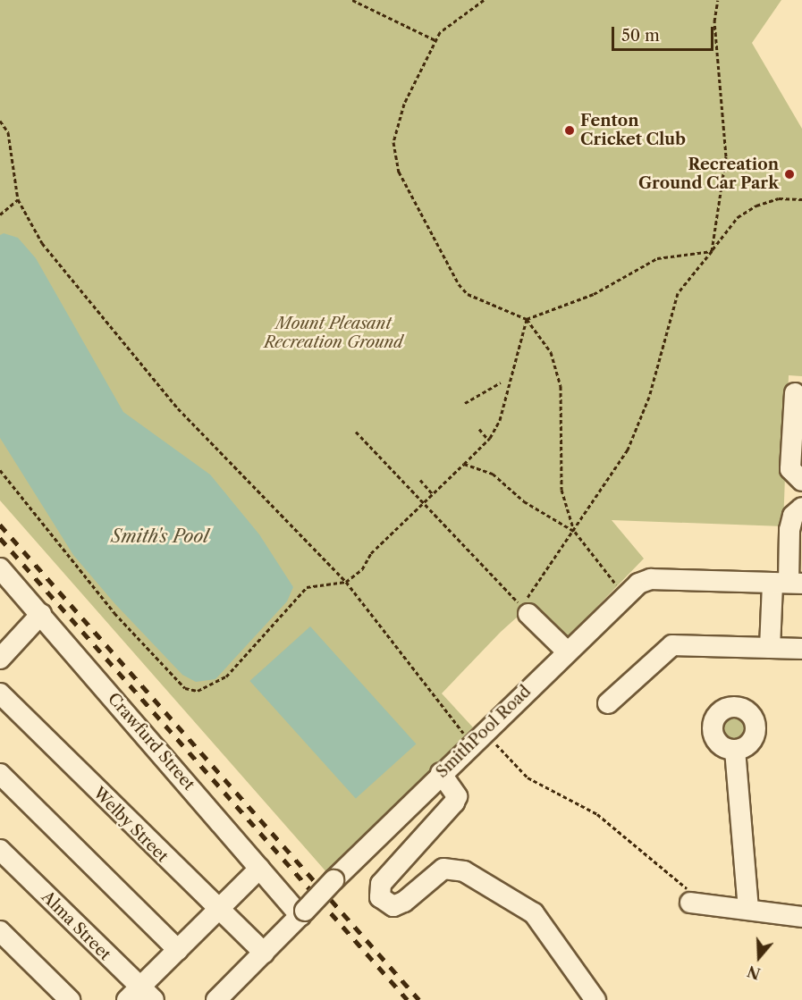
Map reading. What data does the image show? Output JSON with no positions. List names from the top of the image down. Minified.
{"streets":{"street":["SmithPool Road","Crawfurd Street","Welby Street","Alma Street"]},"crossings":[["SmithPool Road","Crawfurd Street"],["SmithPool Road","Welby Street"]],"water":["Smith's Pool"],"parks":["Mount Pleasant Recreation Ground"],"places":["Fenton Cricket Club","Recreation Ground Car Park"],"scale_bar":"50 m","north":"bottom"}
